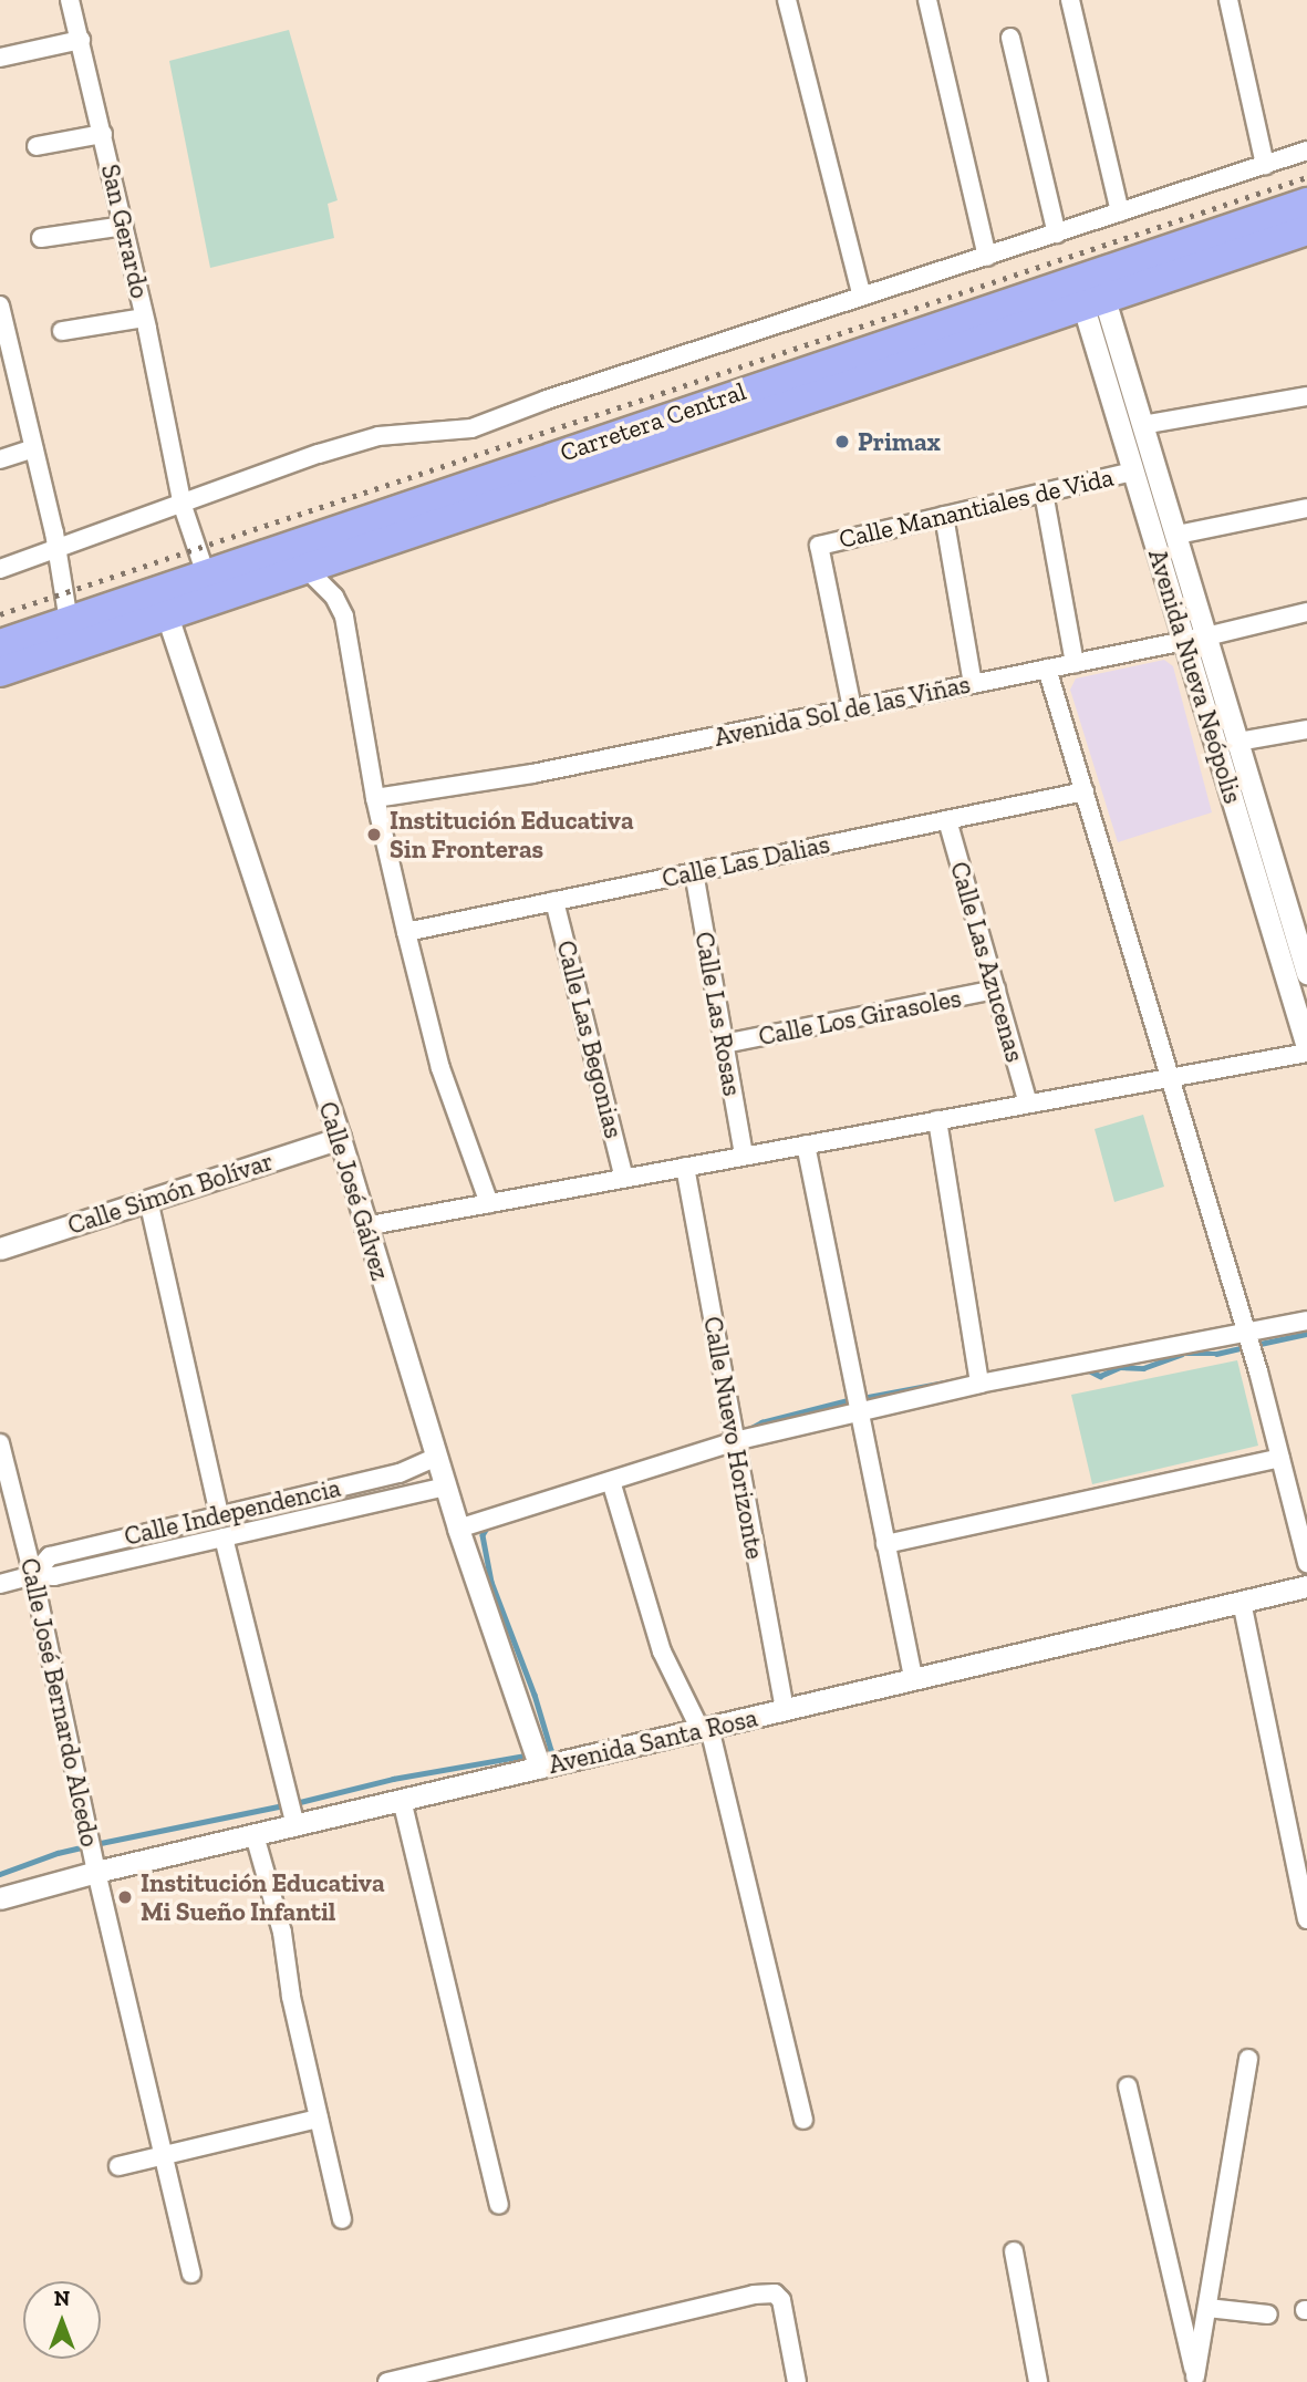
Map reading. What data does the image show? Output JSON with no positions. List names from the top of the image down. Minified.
{"streets":{"highway":["Carretera Central"],"street":["San Gerardo","Calle Manantiales de Vida","Avenida Nueva Neópolis","Avenida Sol de las Viñas","Calle Las Dalias","Calle Las Azucenas","Calle Las Rosas","Calle Los Girasoles","Calle Las Begonias","Calle José Gálvez","Calle Simón Bolívar","Calle Nuevo Horizonte","Calle Independencia","Calle José Bernardo Alcedo","Avenida Santa Rosa"]},"crossings":[["San Gerardo","Carretera Central"],["Carretera Central","Avenida Nueva Neópolis"],["Carretera Central","Calle José Gálvez"],["Calle Manantiales de Vida","Avenida Nueva Neópolis"],["Calle Manantiales de Vida","Avenida Sol de las Viñas"],["Avenida Nueva Neópolis","Avenida Sol de las Viñas"],["Calle Las Dalias","Calle Las Azucenas"],["Calle Las Dalias","Calle Las Rosas"],["Calle Las Dalias","Calle Las Begonias"],["Calle Las Azucenas","Calle Los Girasoles"],["Calle Las Rosas","Calle Los Girasoles"],["Calle José Gálvez","Calle Simón Bolívar"],["Calle José Gálvez","Calle Independencia"],["Calle José Gálvez","Avenida Santa Rosa"],["Calle Nuevo Horizonte","Avenida Santa Rosa"],["Calle Independencia","Calle José Bernardo Alcedo"],["Calle José Bernardo Alcedo","Avenida Santa Rosa"]],"places":["Primax","Institución Educativa Sin Fronteras","Institución Educativa Mi Sueño Infantil"],"north":"top"}
